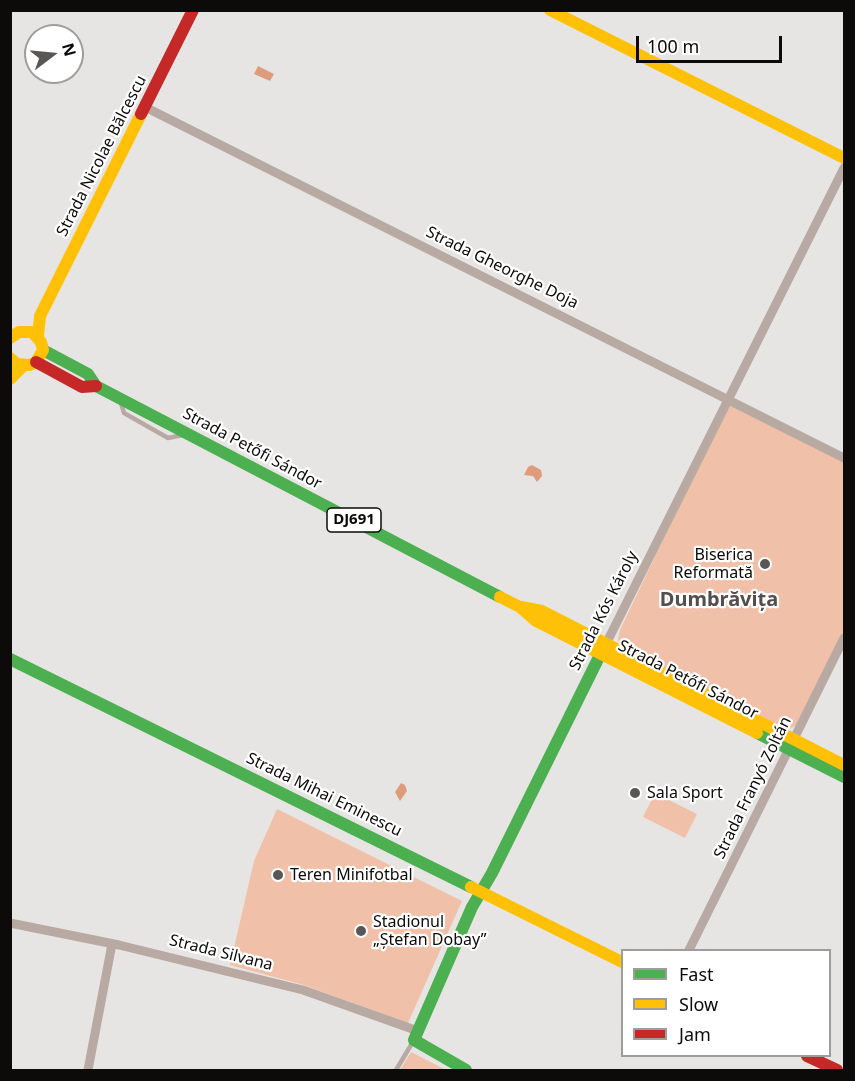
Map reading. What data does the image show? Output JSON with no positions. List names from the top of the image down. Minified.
{"streets":{"street":["Strada Nicolae Bălcescu","Strada Gheorghe Doja","Strada Petőfi Sándor","DJ691","Strada Kós Károly","Strada Franyó Zoltán","Strada Mihai Eminescu","Strada Silvana"]},"crossings":[["Strada Nicolae Bălcescu","Strada Gheorghe Doja"],["Strada Gheorghe Doja","Strada Kós Károly"],["Strada Petőfi Sándor","Strada Kós Károly"],["Strada Petőfi Sándor","Strada Franyó Zoltán"],["Strada Kós Károly","Strada Mihai Eminescu"],["Strada Kós Károly","Strada Silvana"]],"districts":["Dumbrăvița"],"places":["Biserica Reformată","Sala Sport","Teren Minifotbal","Stadionul „Ștefan Dobay”"],"legend":["Fast","Slow","Jam"],"scale_bar":"100 m","north":"right"}
